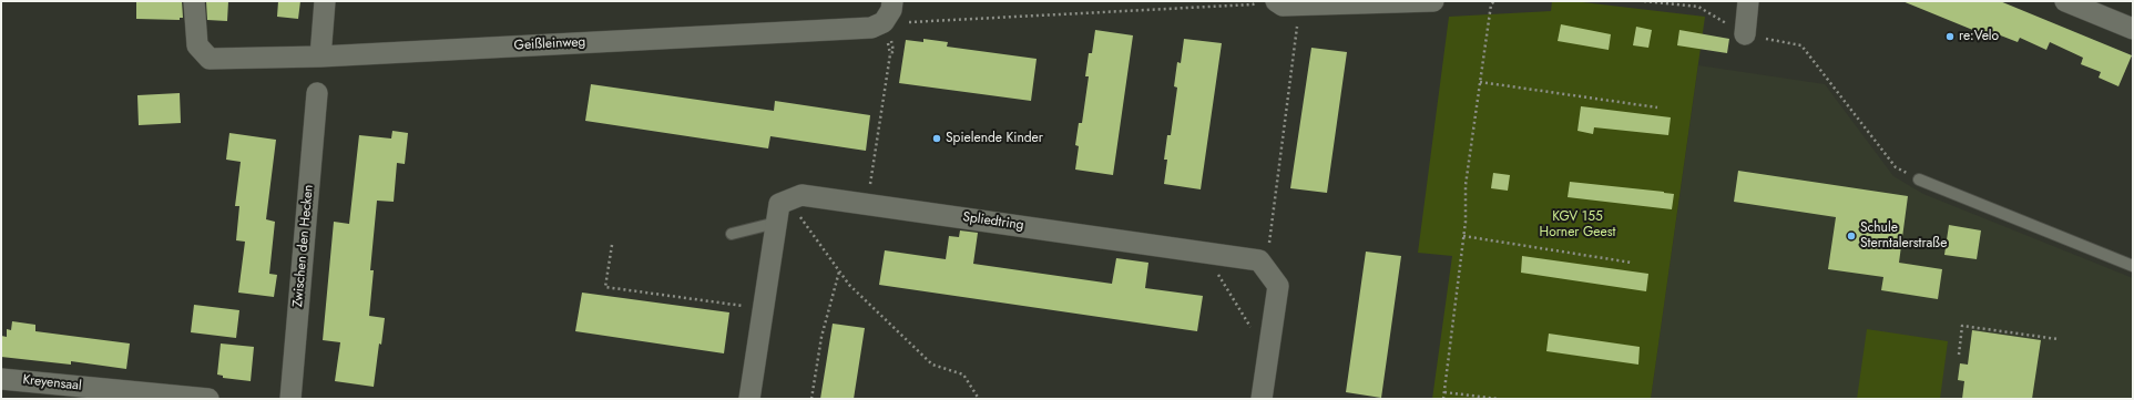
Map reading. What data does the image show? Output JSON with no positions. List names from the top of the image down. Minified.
{"streets":{"street":["Geißleinweg","Spliedtring","Zwischen den Hecken","Kreyensaal"]},"parks":["KGV 155 Horner Geest"],"places":["re:Velo","Spielende Kinder","Schule Sterntalerstraße"]}
